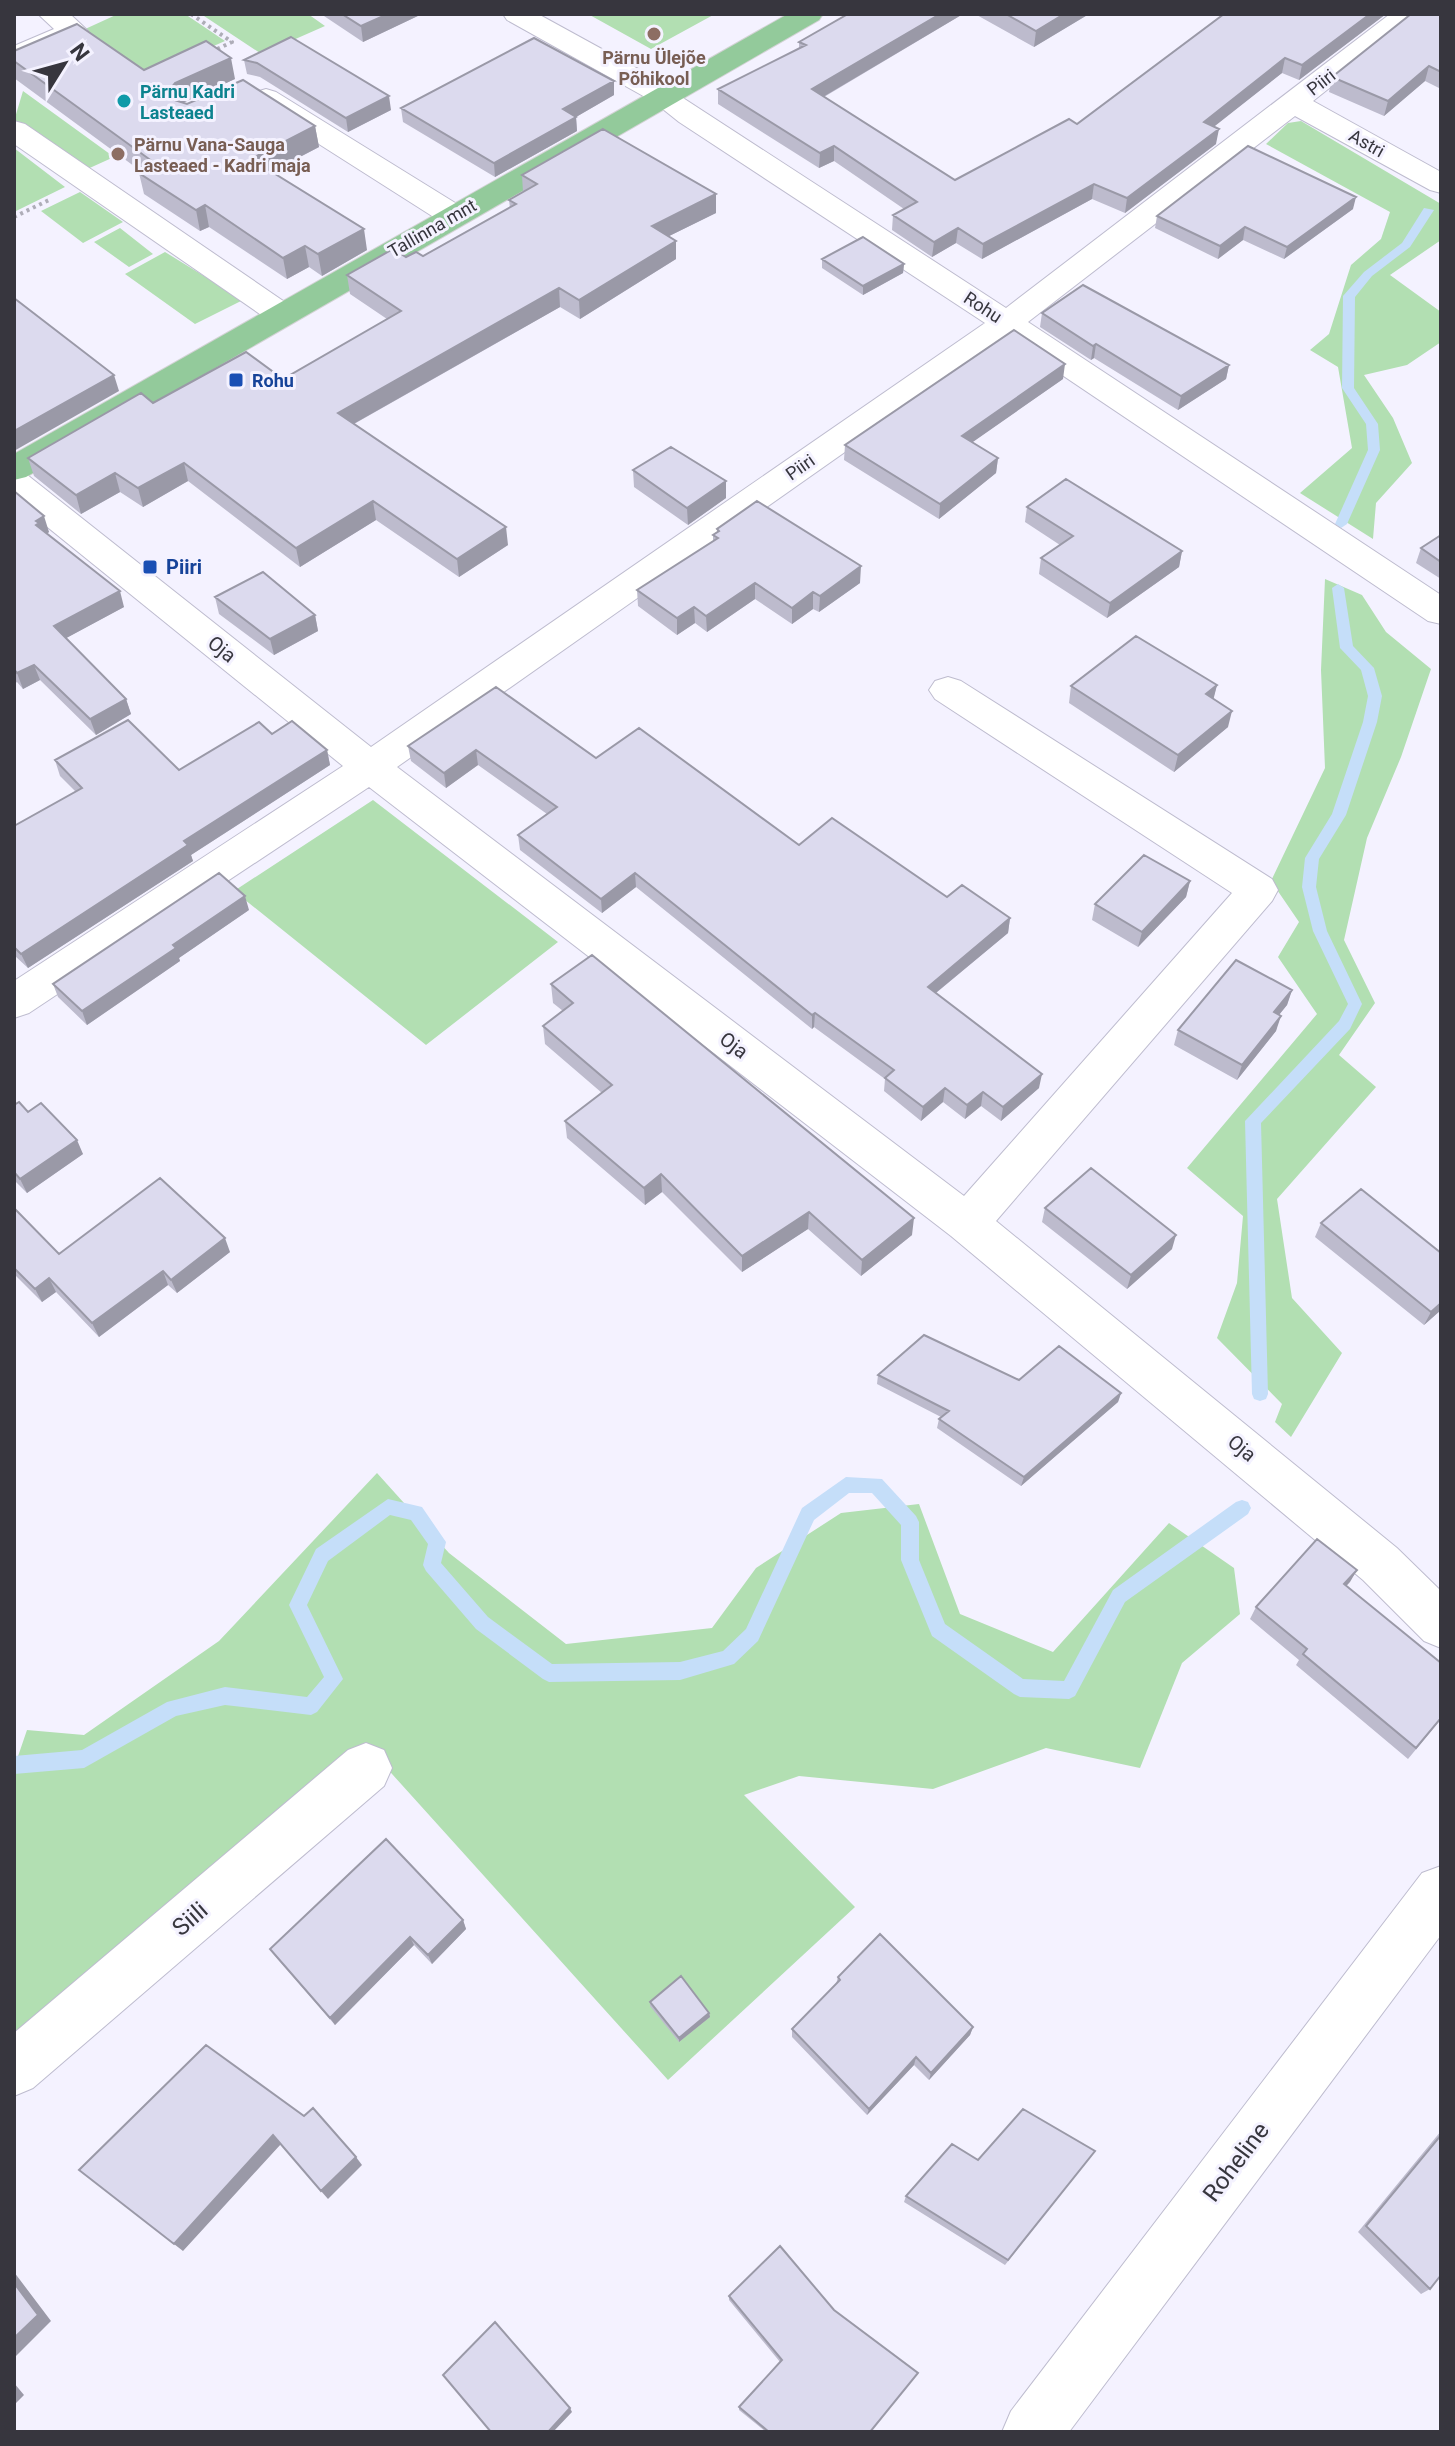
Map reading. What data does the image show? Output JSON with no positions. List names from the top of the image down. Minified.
{"streets":{"main road":["Tallinna mnt"],"street":["Piiri","Astri","Rohu","Oja","Siili","Roheline"]},"crossings":[["Piiri","Astri"],["Piiri","Rohu"],["Piiri","Oja"],["Tallinna mnt","Rohu"]],"places":{"other":["Pärnu Ülejõe Põhikool","Pärnu Kadri Lasteaed","Pärnu Vana-Sauga Lasteaed - Kadri maja"],"transit":["Rohu","Piiri"]},"north":"top right"}
